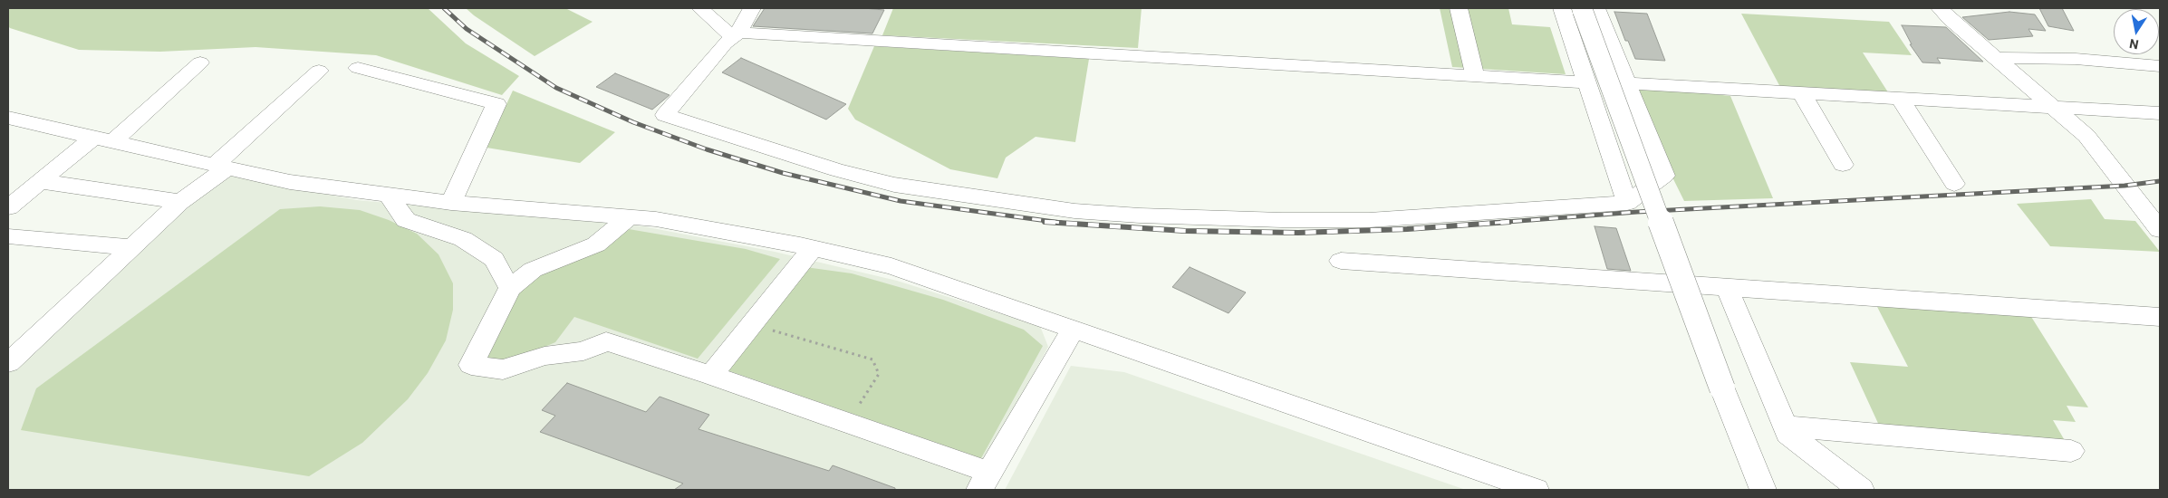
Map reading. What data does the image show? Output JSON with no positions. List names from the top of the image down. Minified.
{"north":"bottom"}
